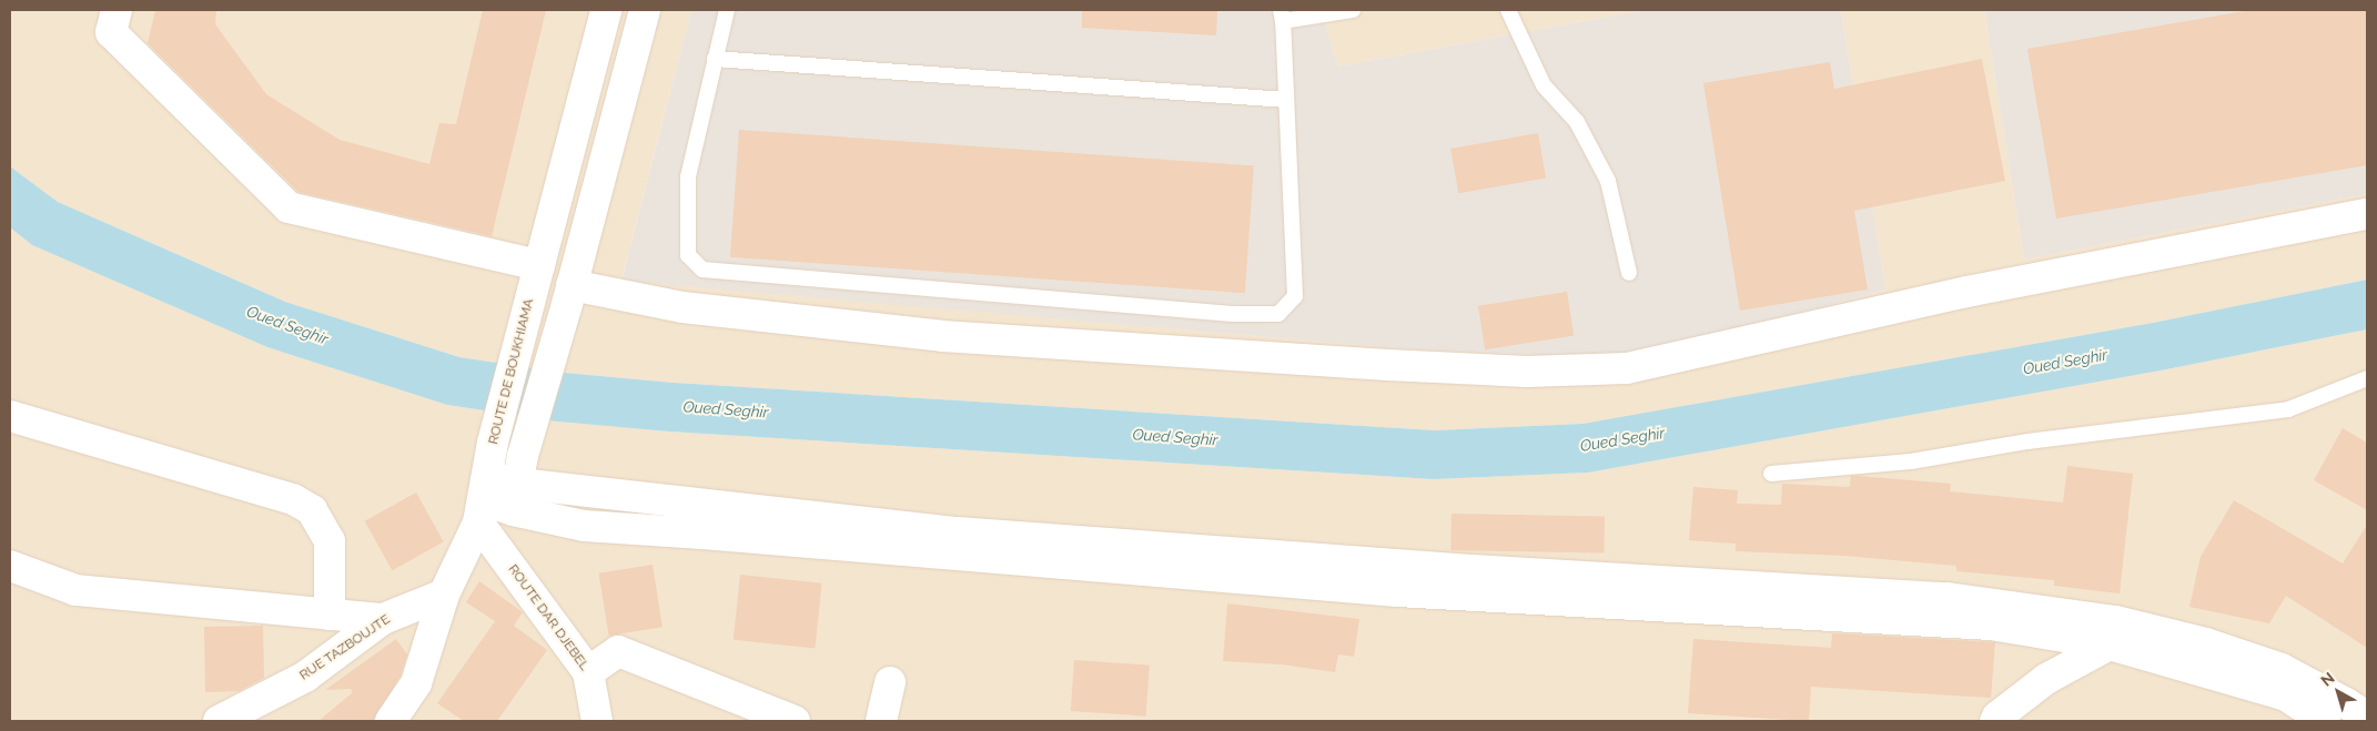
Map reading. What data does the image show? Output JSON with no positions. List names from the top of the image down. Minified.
{"streets":{"street":["ROUTE DE BOUKHIAMA","ROUTE DAR DJEBEL","RUE TAZBOUJTE"]},"crossings":[["ROUTE DE BOUKHIAMA","ROUTE DAR DJEBEL"],["ROUTE DE BOUKHIAMA","RUE TAZBOUJTE"]],"water":["Oued Seghir"],"north":"top left"}
